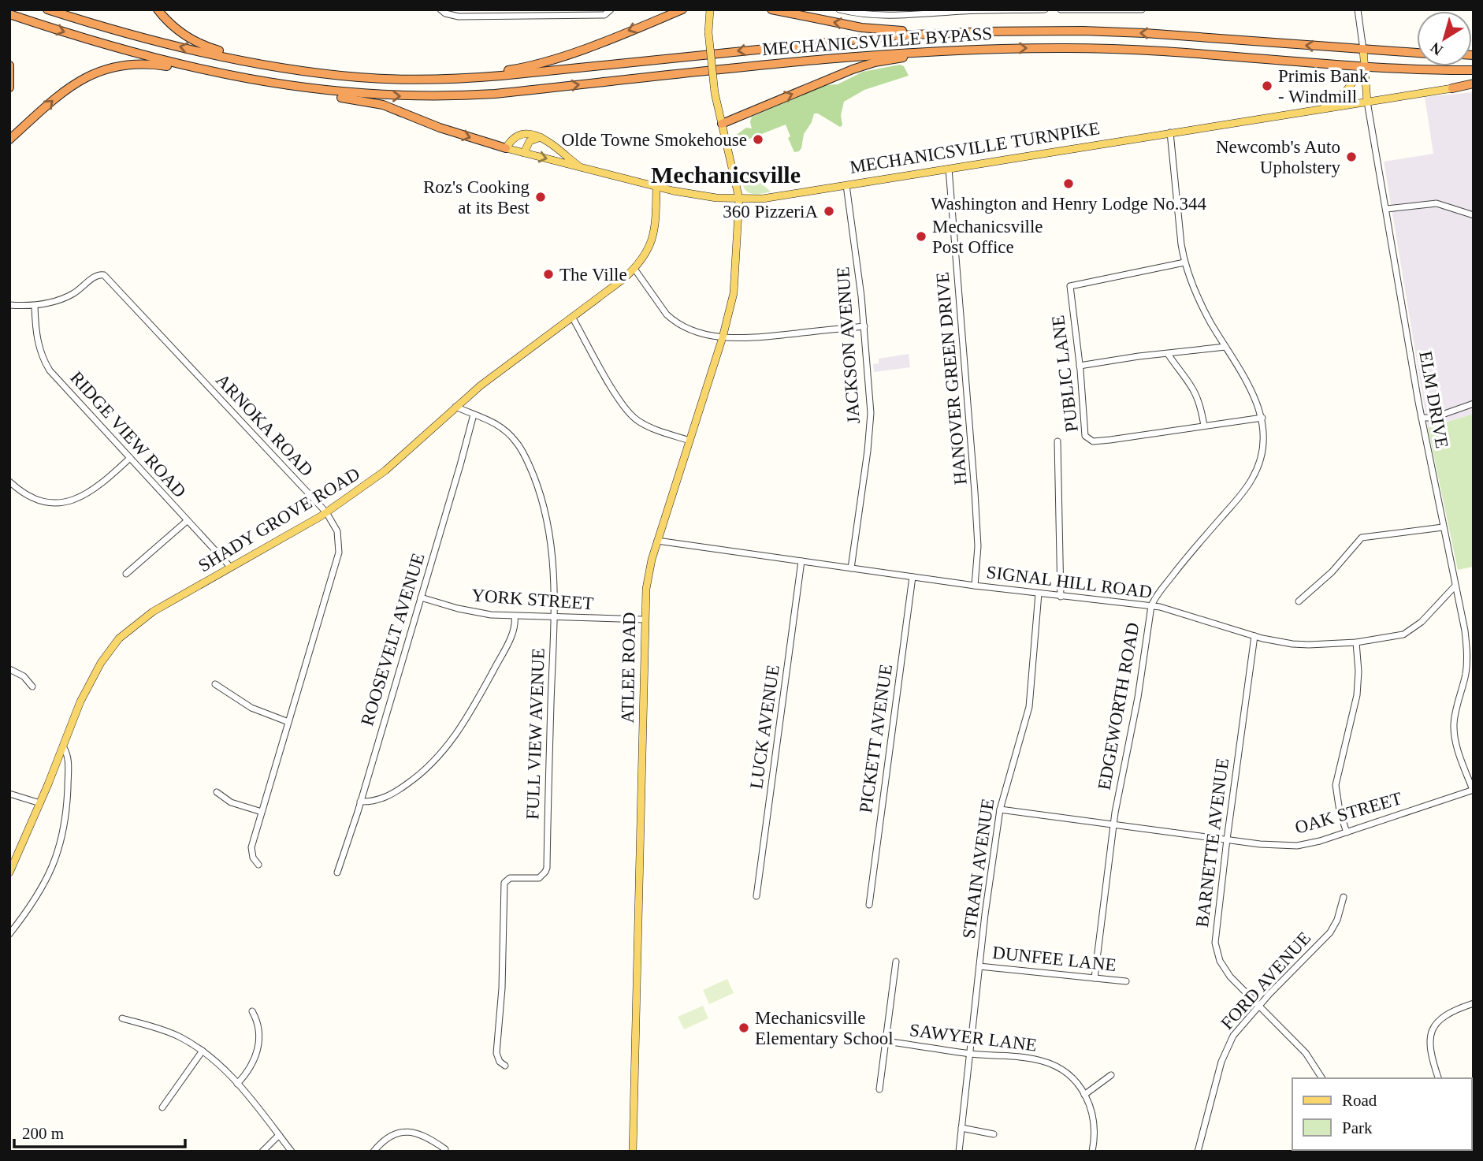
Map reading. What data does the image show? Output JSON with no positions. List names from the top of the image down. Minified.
{"streets":{"highway":["MECHANICSVILLE BYPASS"],"main road":["MECHANICSVILLE TURNPIKE","ELM DRIVE","SHADY GROVE ROAD","ATLEE ROAD"],"street":["JACKSON AVENUE","PUBLIC LANE","HANOVER GREEN DRIVE","ARNOKA ROAD","RIDGE VIEW ROAD","SIGNAL HILL ROAD","YORK STREET","ROOSEVELT AVENUE","EDGEWORTH ROAD","LUCK AVENUE","FULL VIEW AVENUE","PICKETT AVENUE","OAK STREET","BARNETTE AVENUE","STRAIN AVENUE","DUNFEE LANE","FORD AVENUE","SAWYER LANE"]},"crossings":[["MECHANICSVILLE BYPASS","ELM DRIVE"],["MECHANICSVILLE TURNPIKE","JACKSON AVENUE"],["MECHANICSVILLE TURNPIKE","HANOVER GREEN DRIVE"],["MECHANICSVILLE TURNPIKE","ELM DRIVE"],["MECHANICSVILLE TURNPIKE","SHADY GROVE ROAD"],["MECHANICSVILLE TURNPIKE","ATLEE ROAD"],["MECHANICSVILLE TURNPIKE","EDGEWORTH ROAD"],["JACKSON AVENUE","SIGNAL HILL ROAD"],["PUBLIC LANE","EDGEWORTH ROAD"],["HANOVER GREEN DRIVE","SIGNAL HILL ROAD"],["ELM DRIVE","SIGNAL HILL ROAD"],["ELM DRIVE","OAK STREET"],["ARNOKA ROAD","RIDGE VIEW ROAD"],["ARNOKA ROAD","SHADY GROVE ROAD"],["RIDGE VIEW ROAD","SHADY GROVE ROAD"],["SHADY GROVE ROAD","FULL VIEW AVENUE"],["SIGNAL HILL ROAD","ATLEE ROAD"],["SIGNAL HILL ROAD","EDGEWORTH ROAD"],["SIGNAL HILL ROAD","LUCK AVENUE"],["SIGNAL HILL ROAD","PICKETT AVENUE"],["SIGNAL HILL ROAD","BARNETTE AVENUE"],["SIGNAL HILL ROAD","STRAIN AVENUE"],["YORK STREET","ROOSEVELT AVENUE"],["YORK STREET","ATLEE ROAD"],["YORK STREET","FULL VIEW AVENUE"],["ROOSEVELT AVENUE","FULL VIEW AVENUE"],["EDGEWORTH ROAD","OAK STREET"],["EDGEWORTH ROAD","DUNFEE LANE"],["OAK STREET","BARNETTE AVENUE"],["OAK STREET","STRAIN AVENUE"],["BARNETTE AVENUE","FORD AVENUE"],["STRAIN AVENUE","DUNFEE LANE"],["STRAIN AVENUE","SAWYER LANE"]],"districts":["Mechanicsville"],"places":["Primis Bank - Windmill","Olde Towne Smokehouse","Newcomb's Auto Upholstery","Washington and Henry Lodge No.344","Roz's Cooking at its Best","360 PizzeriA","Mechanicsville Post Office","The Ville","Mechanicsville Elementary School"],"legend":["Road","Park"],"scale_bar":"200 m","north":"bottom left"}
